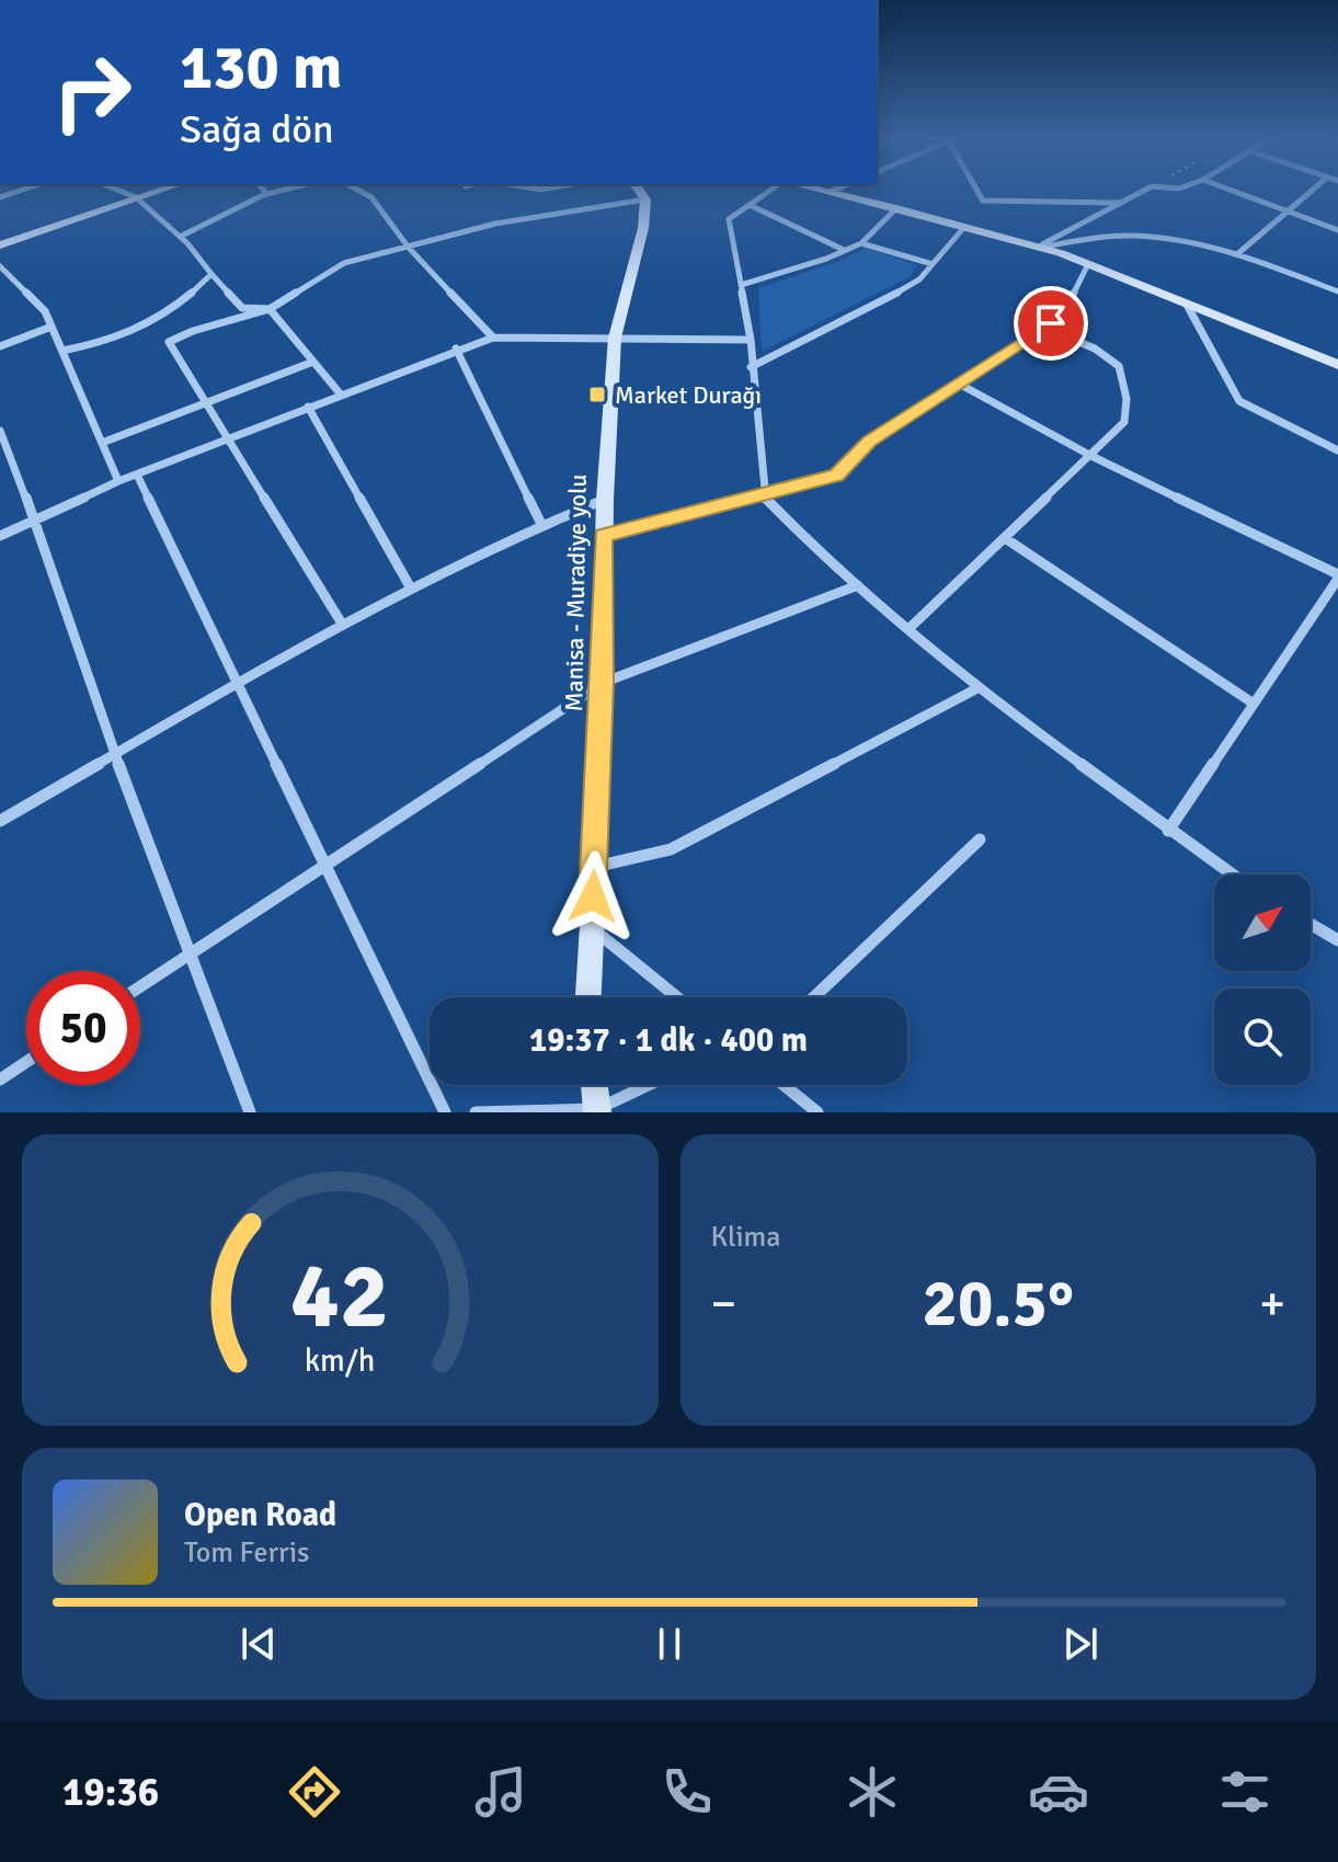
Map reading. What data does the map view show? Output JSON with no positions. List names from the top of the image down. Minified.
{"streets":{"main road":["Manisa - Muradiye yolu"]},"places":{"transit":["Market Durağı"]},"north":"top right","page":{"turn":["130 m","Sağa dön"],"limit":"50","trip":"19:37 · 1 dk · 400 m","tile":"Klima","heat":["−","20.5°","+"],"song":["Open Road","Tom Ferris"],"tabs":"19:36","gauge":["42","km/h"]}}
